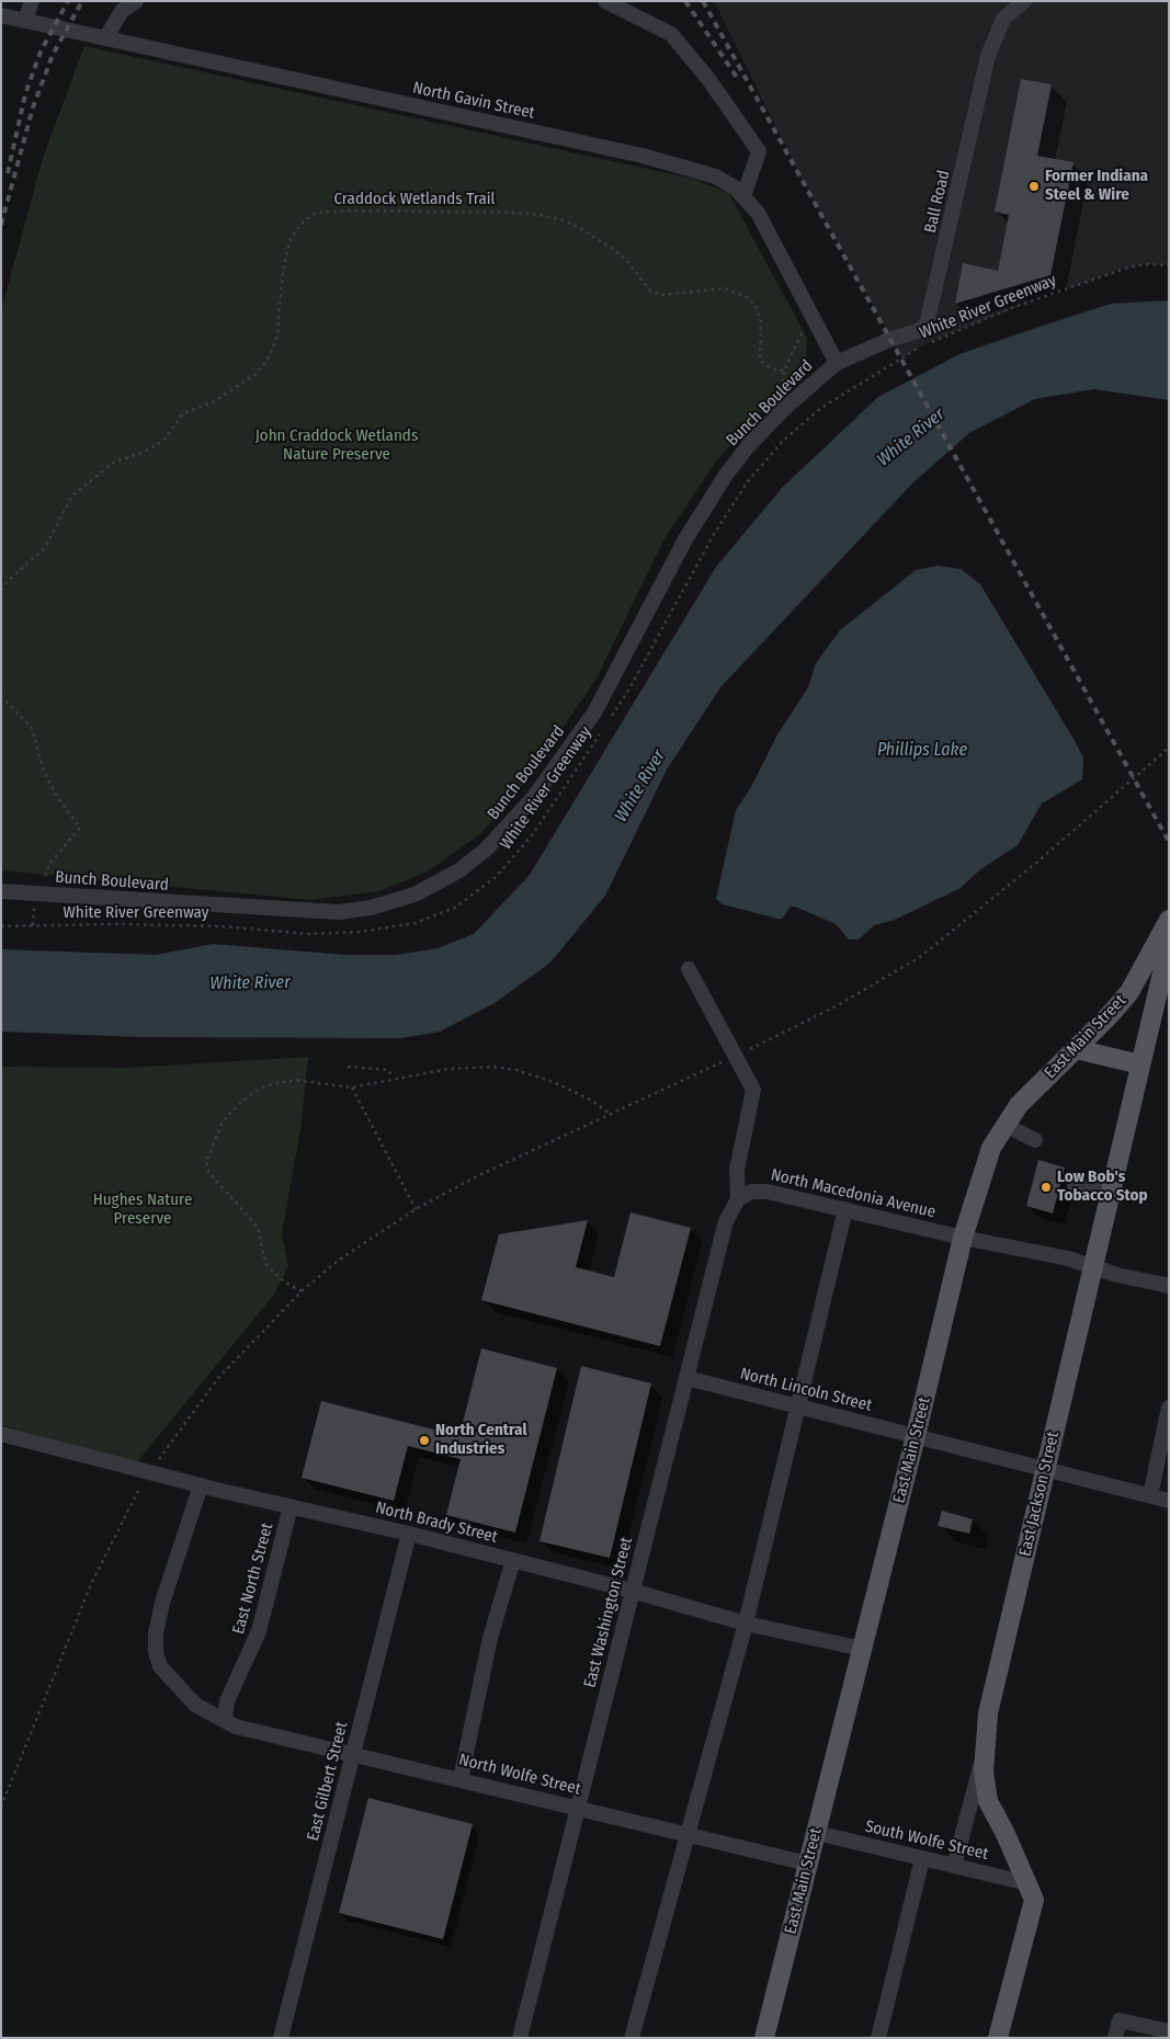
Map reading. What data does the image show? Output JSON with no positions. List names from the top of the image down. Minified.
{"streets":{"main road":["East Main Street","East Jackson Street"],"street":["North Gavin Street","Ball Road","Bunch Boulevard","North Macedonia Avenue","North Lincoln Street","North Brady Street","East North Street","East Washington Street","North Wolfe Street","East Gilbert Street","South Wolfe Street"],"path":["Craddock Wetlands Trail","White River Greenway"]},"crossings":[["North Gavin Street","Ball Road"],["North Gavin Street","Bunch Boulevard"],["Ball Road","Bunch Boulevard"],["East Main Street","North Macedonia Avenue"],["East Main Street","North Lincoln Street"],["East Main Street","North Brady Street"],["East Main Street","North Wolfe Street"],["East Main Street","South Wolfe Street"],["North Macedonia Avenue","East Jackson Street"],["North Macedonia Avenue","East Washington Street"],["North Lincoln Street","East Jackson Street"],["North Lincoln Street","East Washington Street"],["East Jackson Street","South Wolfe Street"],["North Brady Street","East North Street"],["North Brady Street","East Washington Street"],["North Brady Street","North Wolfe Street"],["North Brady Street","East Gilbert Street"],["East North Street","North Wolfe Street"],["East Washington Street","North Wolfe Street"],["North Wolfe Street","East Gilbert Street"]],"water":["White River","Phillips Lake"],"parks":["John Craddock Wetlands Nature Preserve","Hughes Nature Preserve"],"places":["Former Indiana Steel & Wire","Low Bob's Tobacco Stop","North Central Industries"]}
